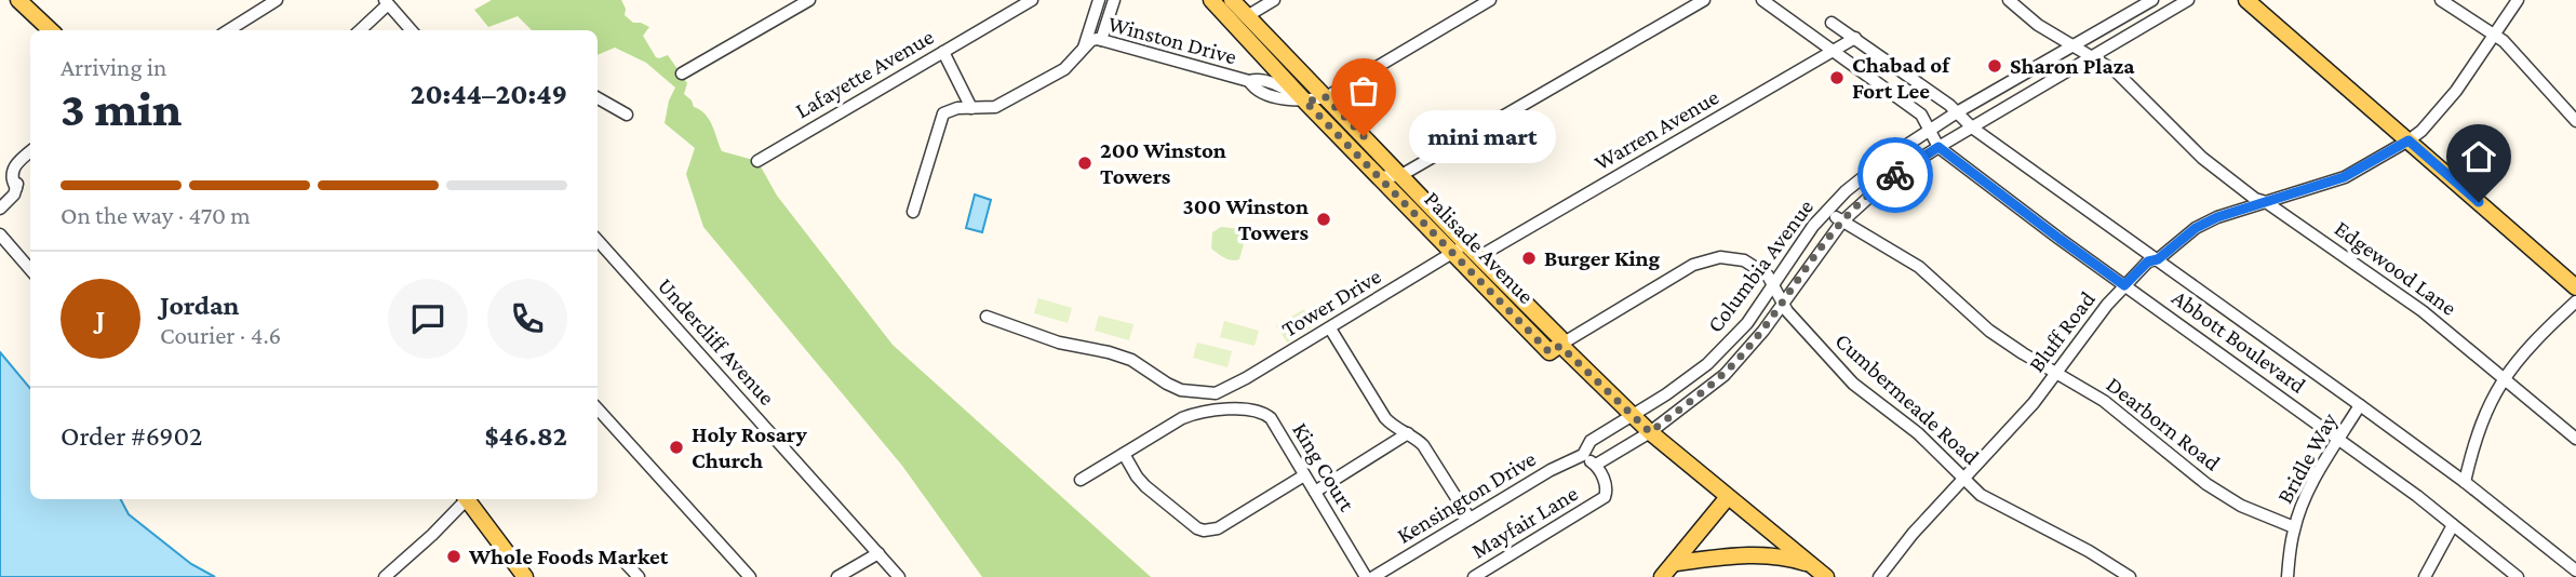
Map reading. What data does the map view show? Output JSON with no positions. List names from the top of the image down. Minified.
{"streets":{"main road":["Palisade Avenue"],"street":["Winston Drive","Lafayette Avenue","Warren Avenue","Columbia Avenue","Edgewood Lane","Tower Drive","Bluff Road","Undercliff Avenue","Abbott Boulevard","Cumbermeade Road","Dearborn Road","Bridle Way","King Court","Kensington Drive","Mayfair Lane"]},"crossings":[["Winston Drive","Palisade Avenue"],["Warren Avenue","Palisade Avenue"],["Warren Avenue","Abbott Boulevard"],["Palisade Avenue","Columbia Avenue"],["Palisade Avenue","Tower Drive"],["Palisade Avenue","Cumbermeade Road"],["Palisade Avenue","Kensington Drive"],["Columbia Avenue","Edgewood Lane"],["Columbia Avenue","Abbott Boulevard"],["Columbia Avenue","Cumbermeade Road"],["Columbia Avenue","Dearborn Road"],["Columbia Avenue","Kensington Drive"],["Edgewood Lane","Bluff Road"],["Bluff Road","Abbott Boulevard"],["Bluff Road","Cumbermeade Road"],["Bluff Road","Dearborn Road"],["Abbott Boulevard","Bridle Way"],["Dearborn Road","Bridle Way"]],"places":["Sharon Plaza","Chabad of Fort Lee","mini mart","200 Winston Towers","300 Winston Towers","Burger King","Holy Rosary Church","Whole Foods Market"],"page":{"heading":["3 min","Arriving in","20:44–20:49"],"panel":["Jordan","Courier · 4.6","Order #6902","$46.82"],"bubble":"mini mart","bar":"On the way · 470 m","round":"J"}}
